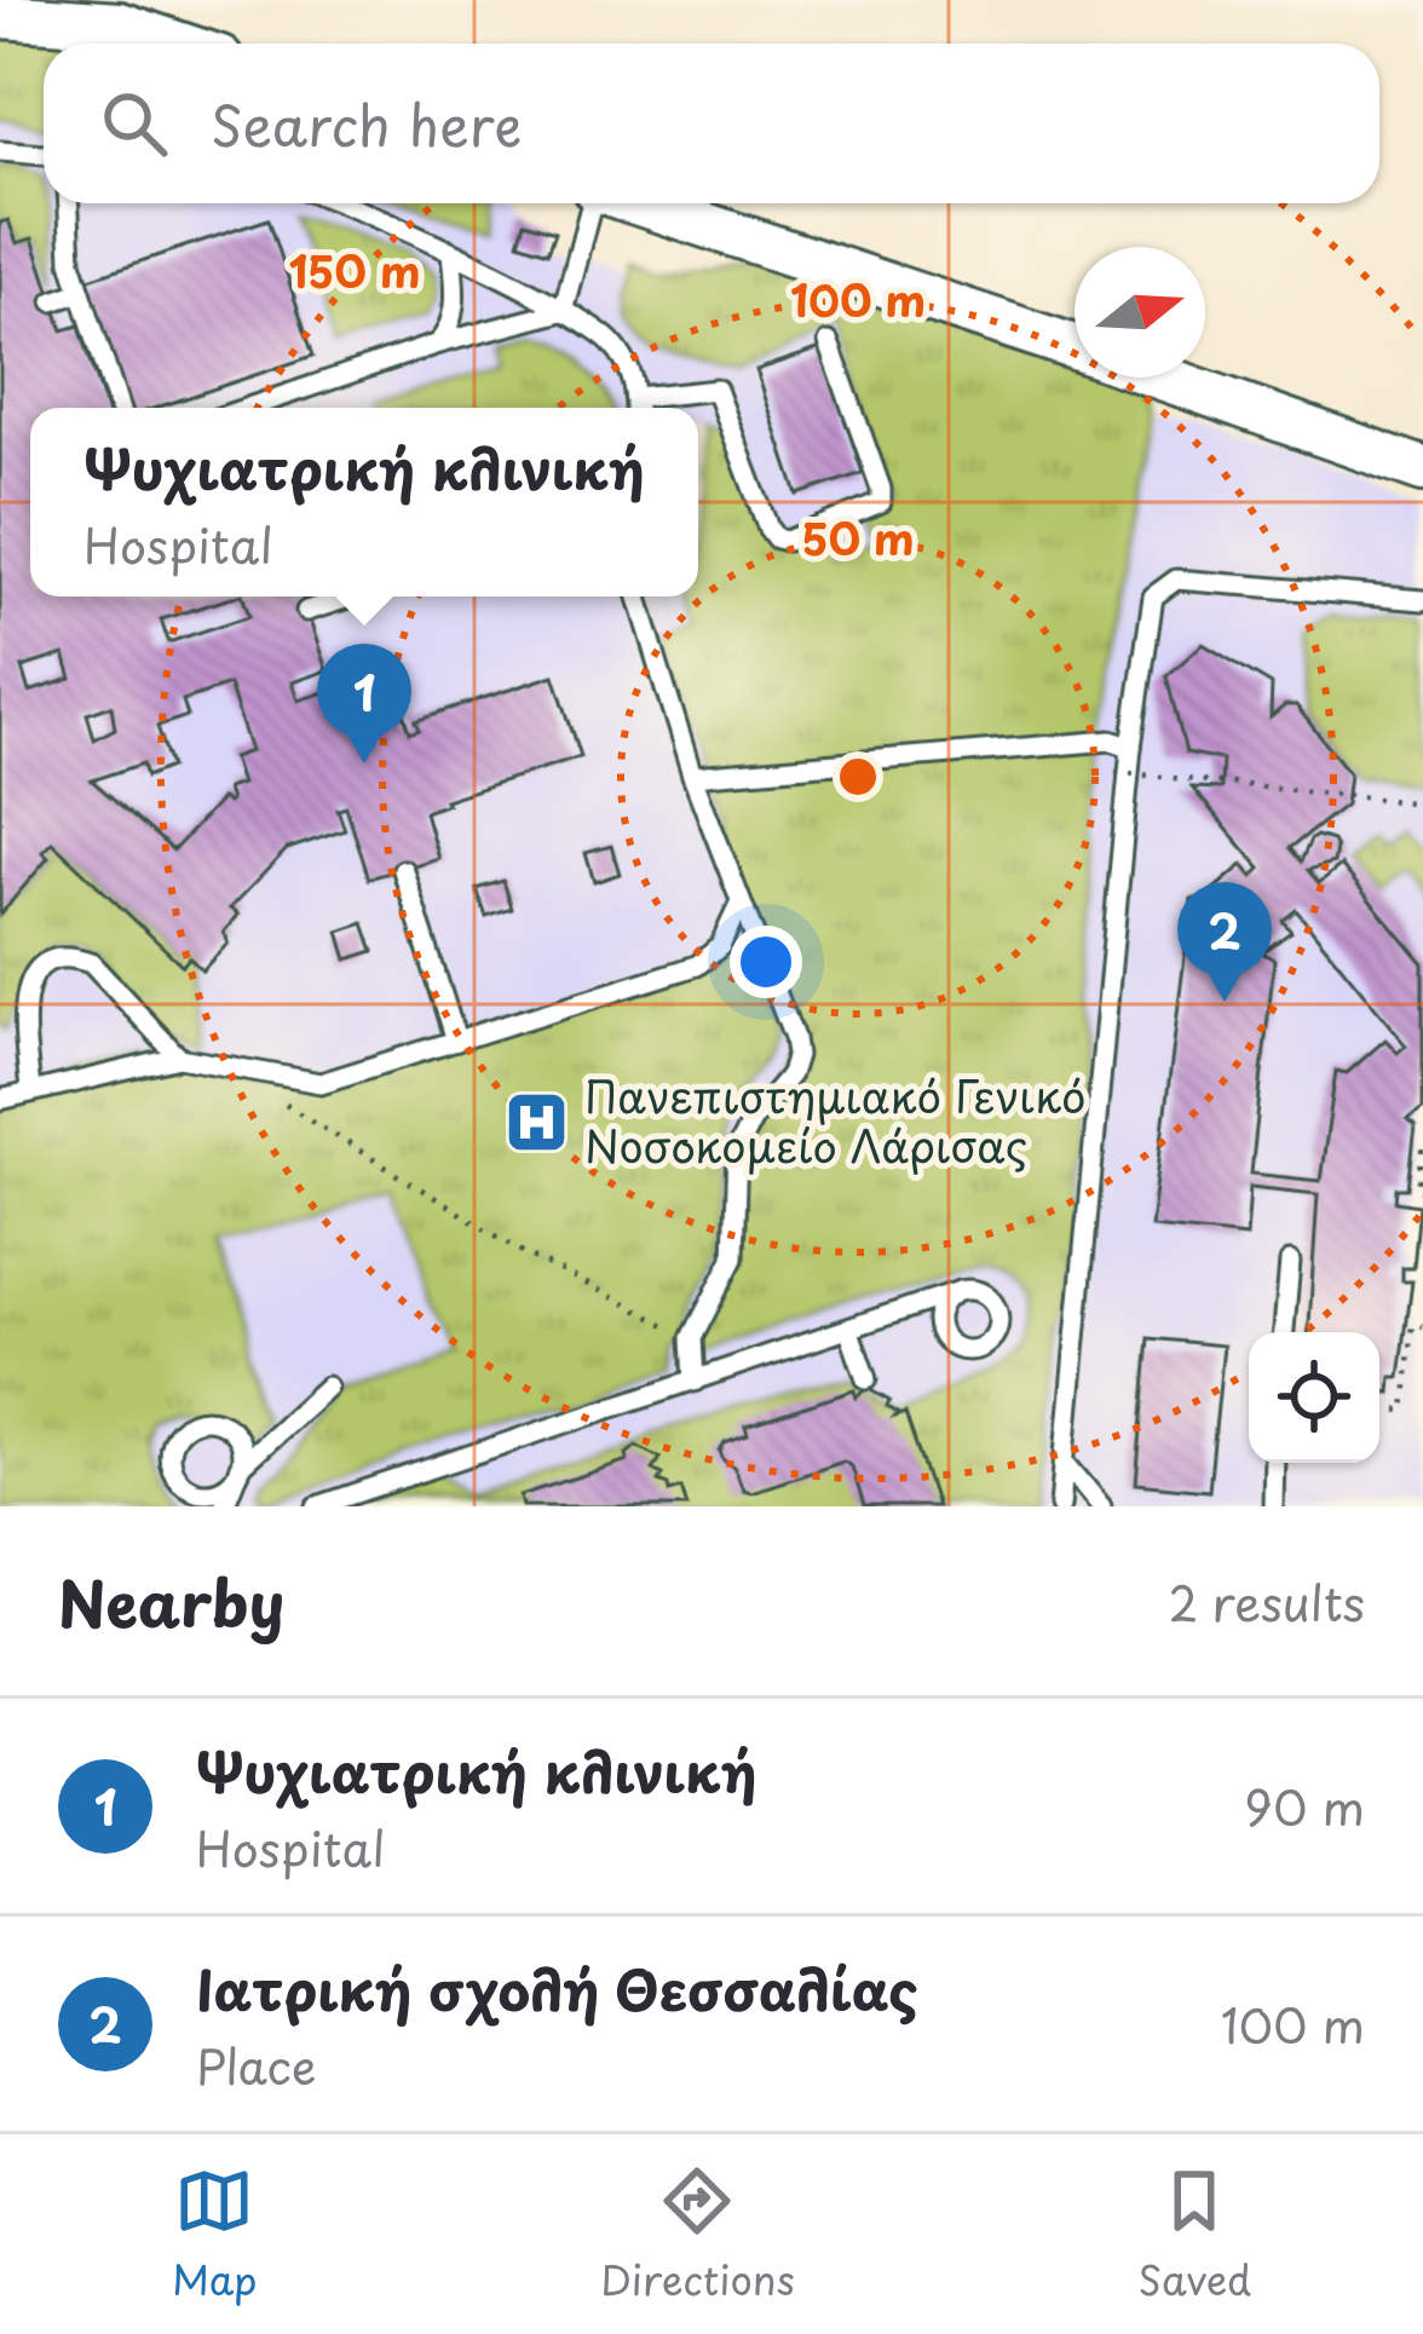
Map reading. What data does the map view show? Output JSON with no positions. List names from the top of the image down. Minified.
{"places":{"hospital":["Πανεπιστημιακό Γενικό Νοσοκομείο Λάρισας"]},"north":"right","page":{"search":"Search here","popup":["Ψυχιατρική κλινική","Hospital"],"pins":["1","2"],"heading":["Nearby","2 results"],"list":[{"mark":"1","name":"Ψυχιατρική κλινική","note":"Hospital","value":"90 m"},{"mark":"2","name":"Ιατρική σχολή Θεσσαλίας","note":"Place","value":"100 m"}],"nav":["Map","Directions","Saved"]},"rings":["150 m","100 m","50 m"]}
